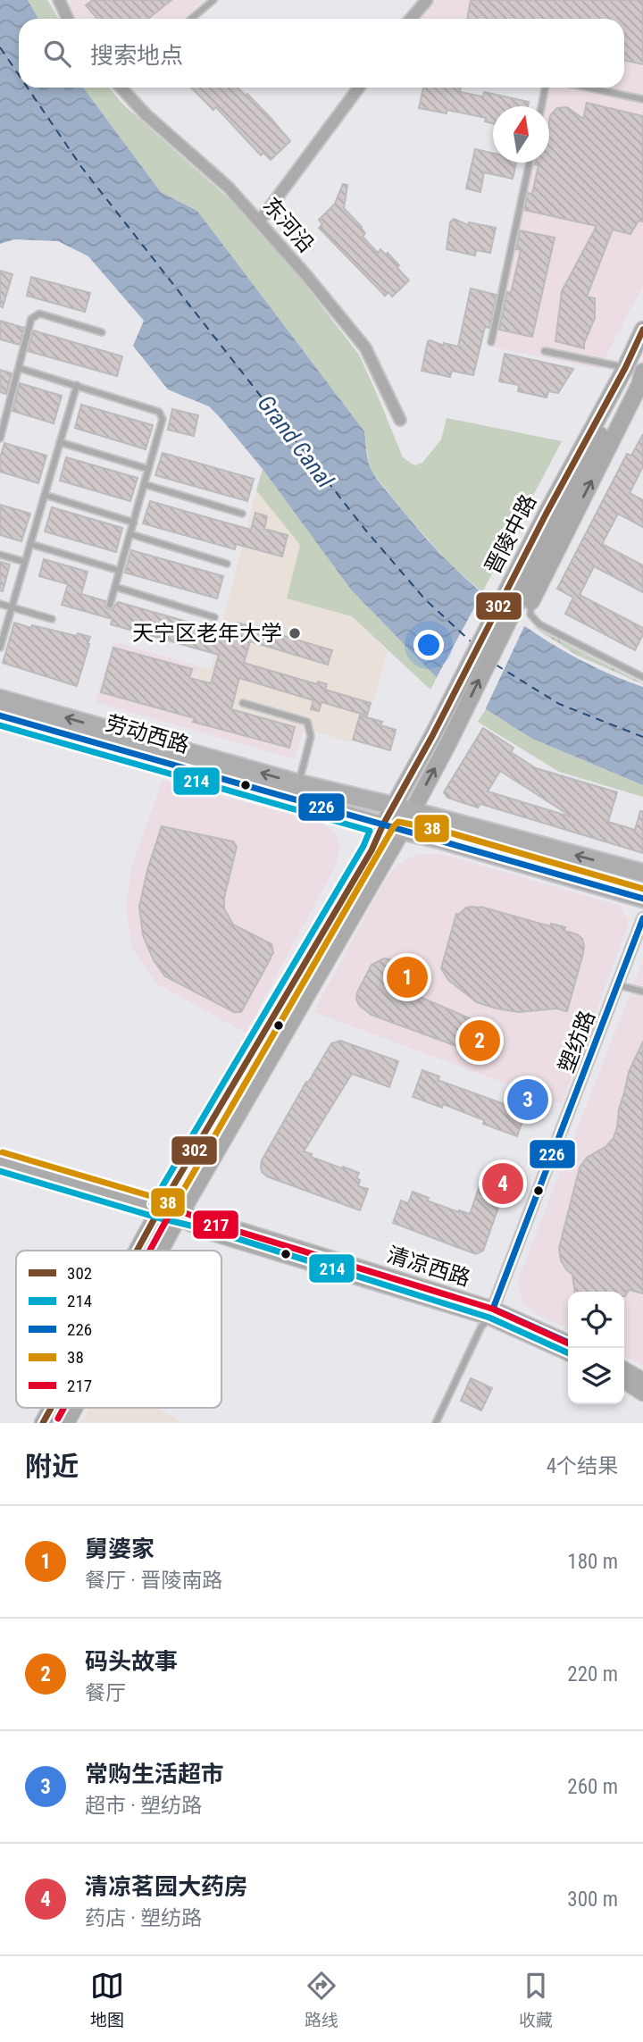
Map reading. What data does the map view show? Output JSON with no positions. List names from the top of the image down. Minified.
{"streets":{"main road":["晋陵中路","劳动西路"],"street":["东河沿","塑纺路","清凉西路"]},"crossings":[["晋陵中路","劳动西路"],["晋陵中路","清凉西路"],["塑纺路","清凉西路"]],"water":["Grand Canal"],"places":["天宁区老年大学"],"lines":["transit line 302","transit line 226","transit line 214","transit line 38","transit line 217"],"legend":["302","214","226","38","217"],"north":"top","page":{"search":"搜索地点","pins":["1","2","3","4"],"heading":["附近","4个结果"],"list":[{"mark":"1","name":"舅婆家","note":"餐厅 · 晋陵南路","value":"180 m"},{"mark":"2","name":"码头故事","note":"餐厅","value":"220 m"},{"mark":"3","name":"常购生活超市","note":"超市 · 塑纺路","value":"260 m"},{"mark":"4","name":"清凉茗园大药房","note":"药店 · 塑纺路","value":"300 m"}],"nav":["地图","路线","收藏"]}}
